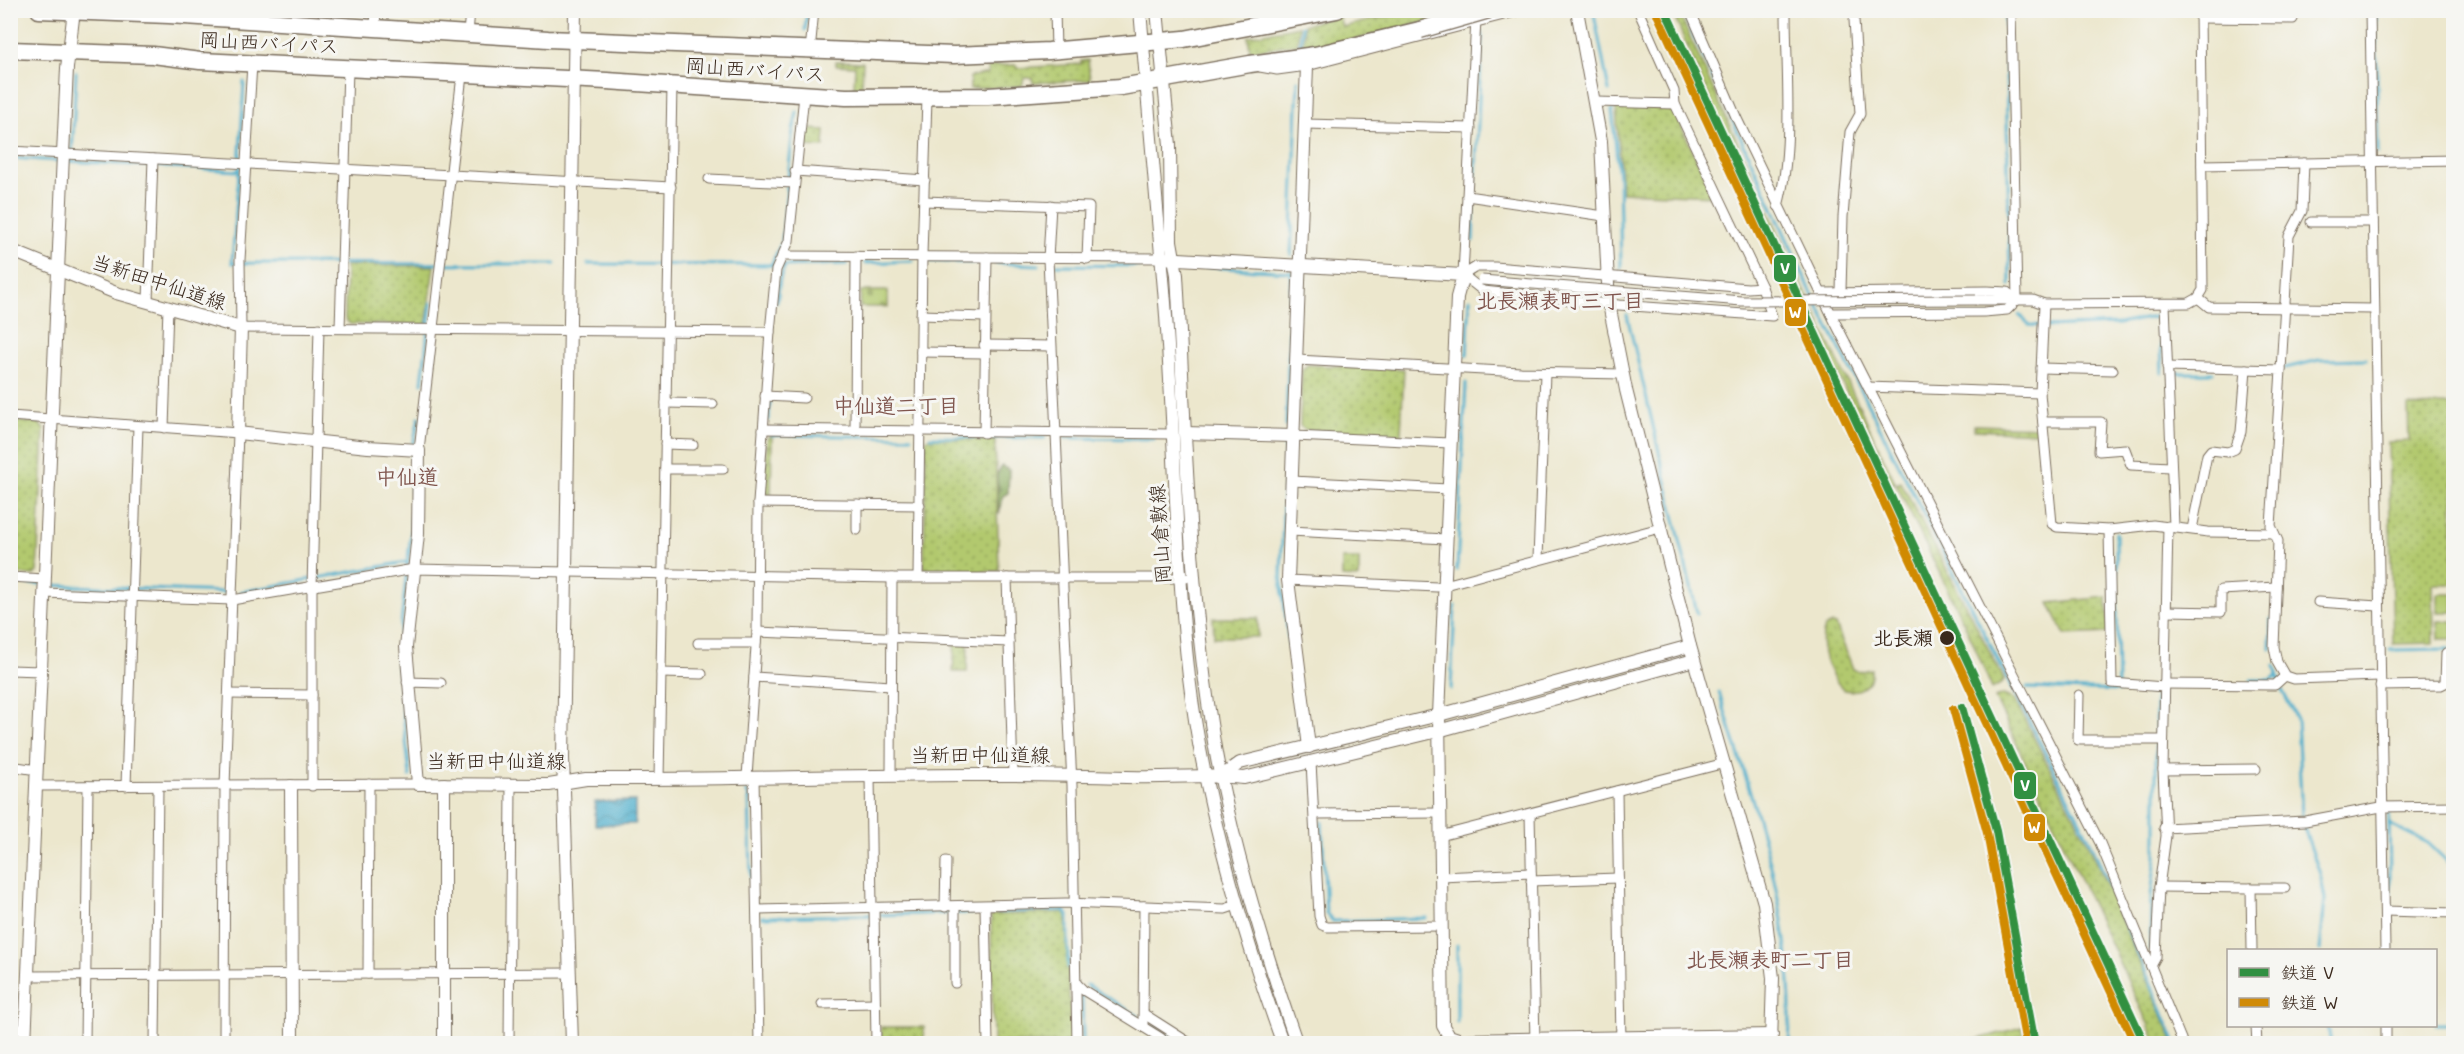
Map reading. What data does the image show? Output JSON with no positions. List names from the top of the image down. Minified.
{"streets":{"highway":["岡山西バイパス"],"street":["当新田中仙道線","岡山倉敷線"]},"crossings":[["岡山西バイパス","岡山倉敷線"],["当新田中仙道線","岡山倉敷線"]],"districts":["北長瀬表町三丁目","中仙道二丁目","中仙道","北長瀬表町二丁目"],"places":["北長瀬"],"lines":["rail line V","rail line W"],"legend":["鉄道 V","鉄道 W"]}
